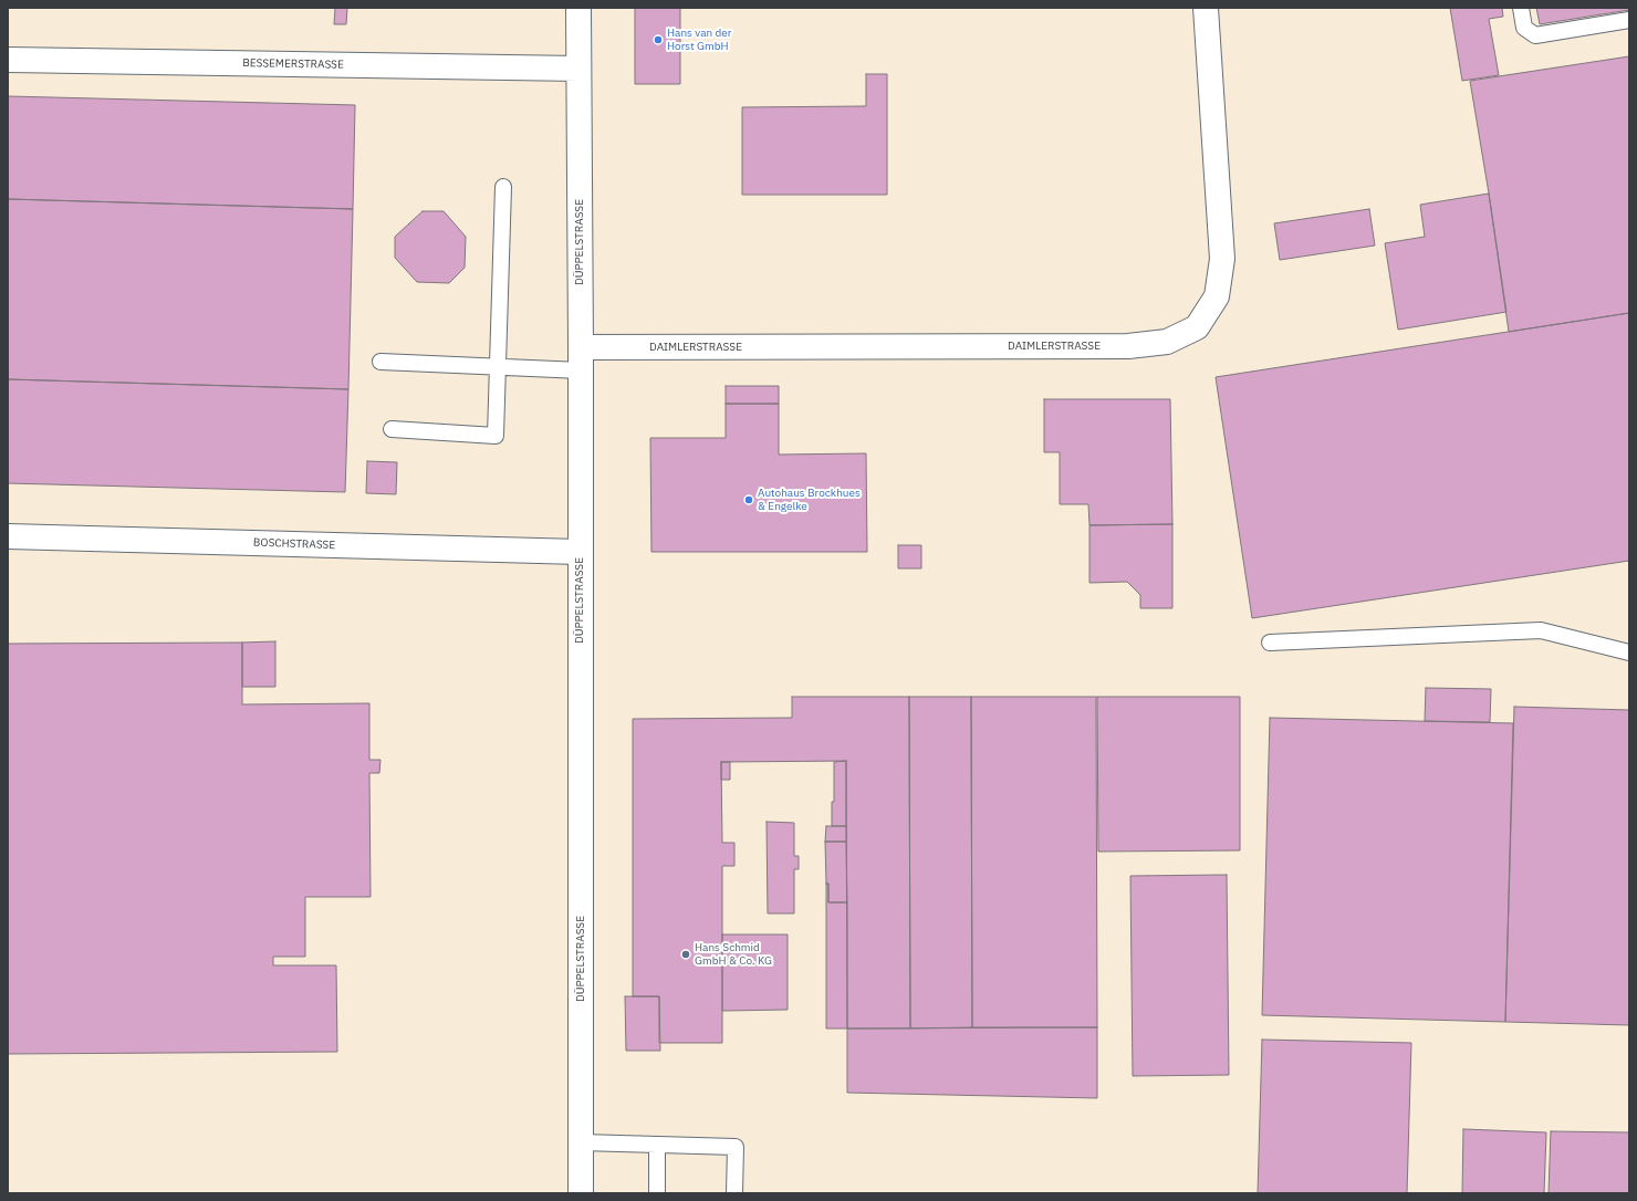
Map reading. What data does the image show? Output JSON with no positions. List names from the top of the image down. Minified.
{"streets":{"street":["BESSEMERSTRASSE","DÜPPELSTRASSE","DAIMLERSTRASSE","BOSCHSTRASSE"]},"crossings":[["BESSEMERSTRASSE","DÜPPELSTRASSE"],["DÜPPELSTRASSE","DAIMLERSTRASSE"],["DÜPPELSTRASSE","BOSCHSTRASSE"]],"places":["Hans van der Horst GmbH","Autohaus Brockhues & Engelke","Hans Schmid GmbH & Co. KG"]}
